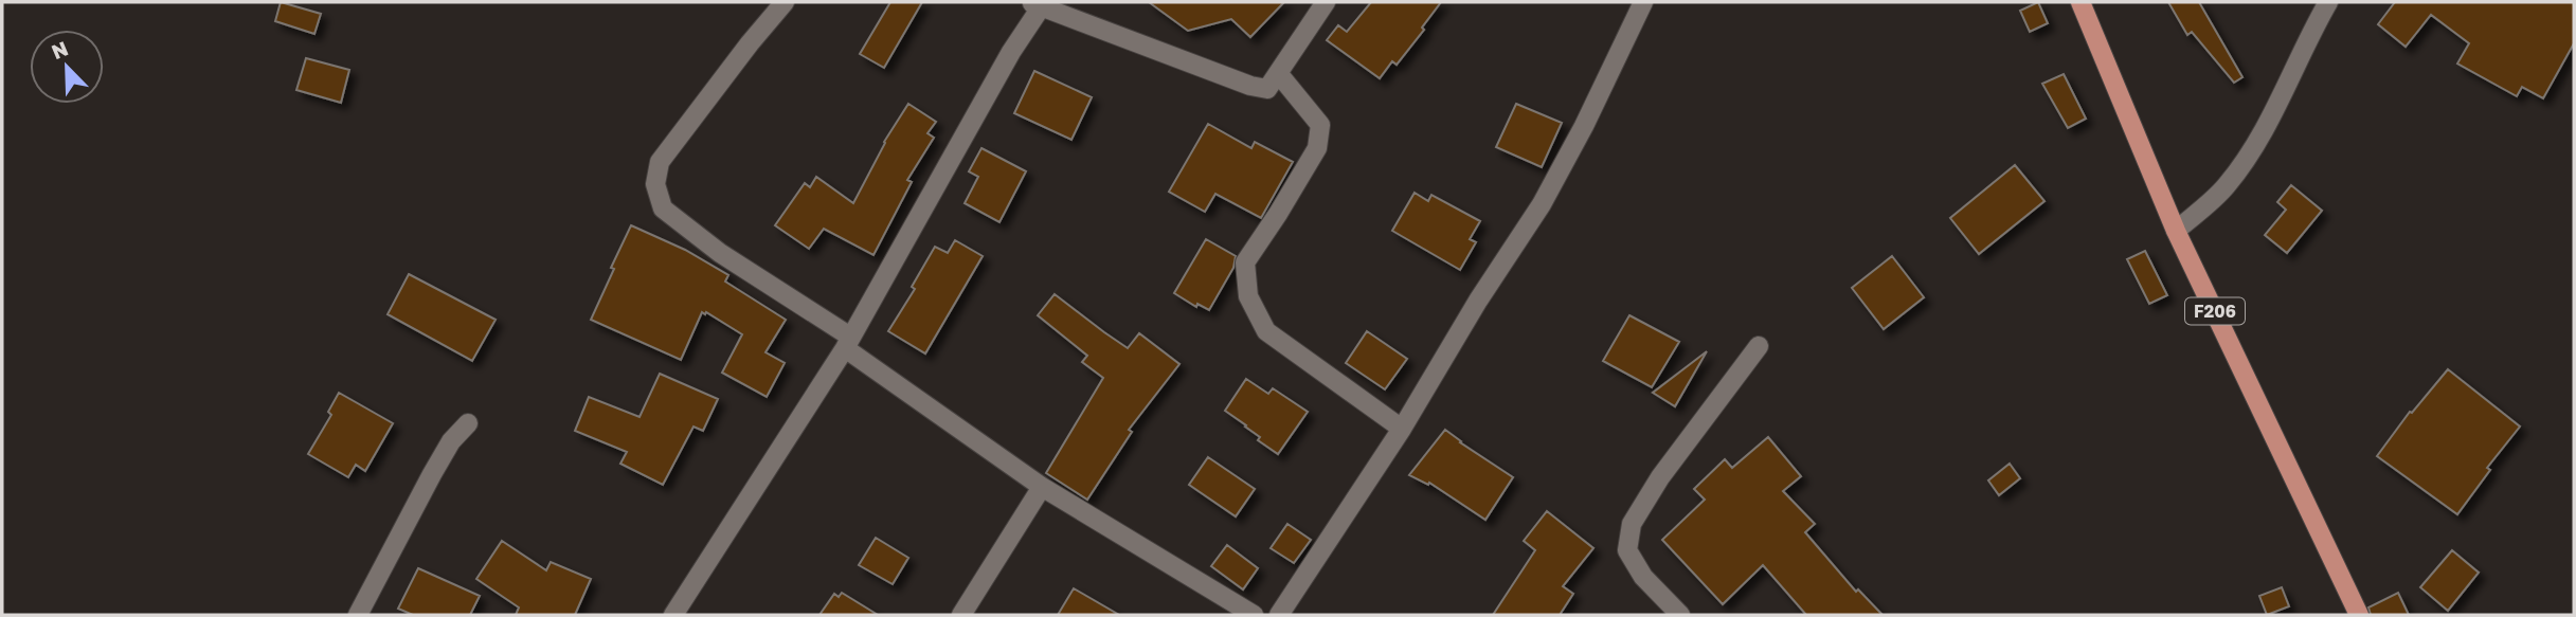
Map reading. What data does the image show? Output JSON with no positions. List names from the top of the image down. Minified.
{"streets":{"main road":["F206"]},"north":"top left"}
